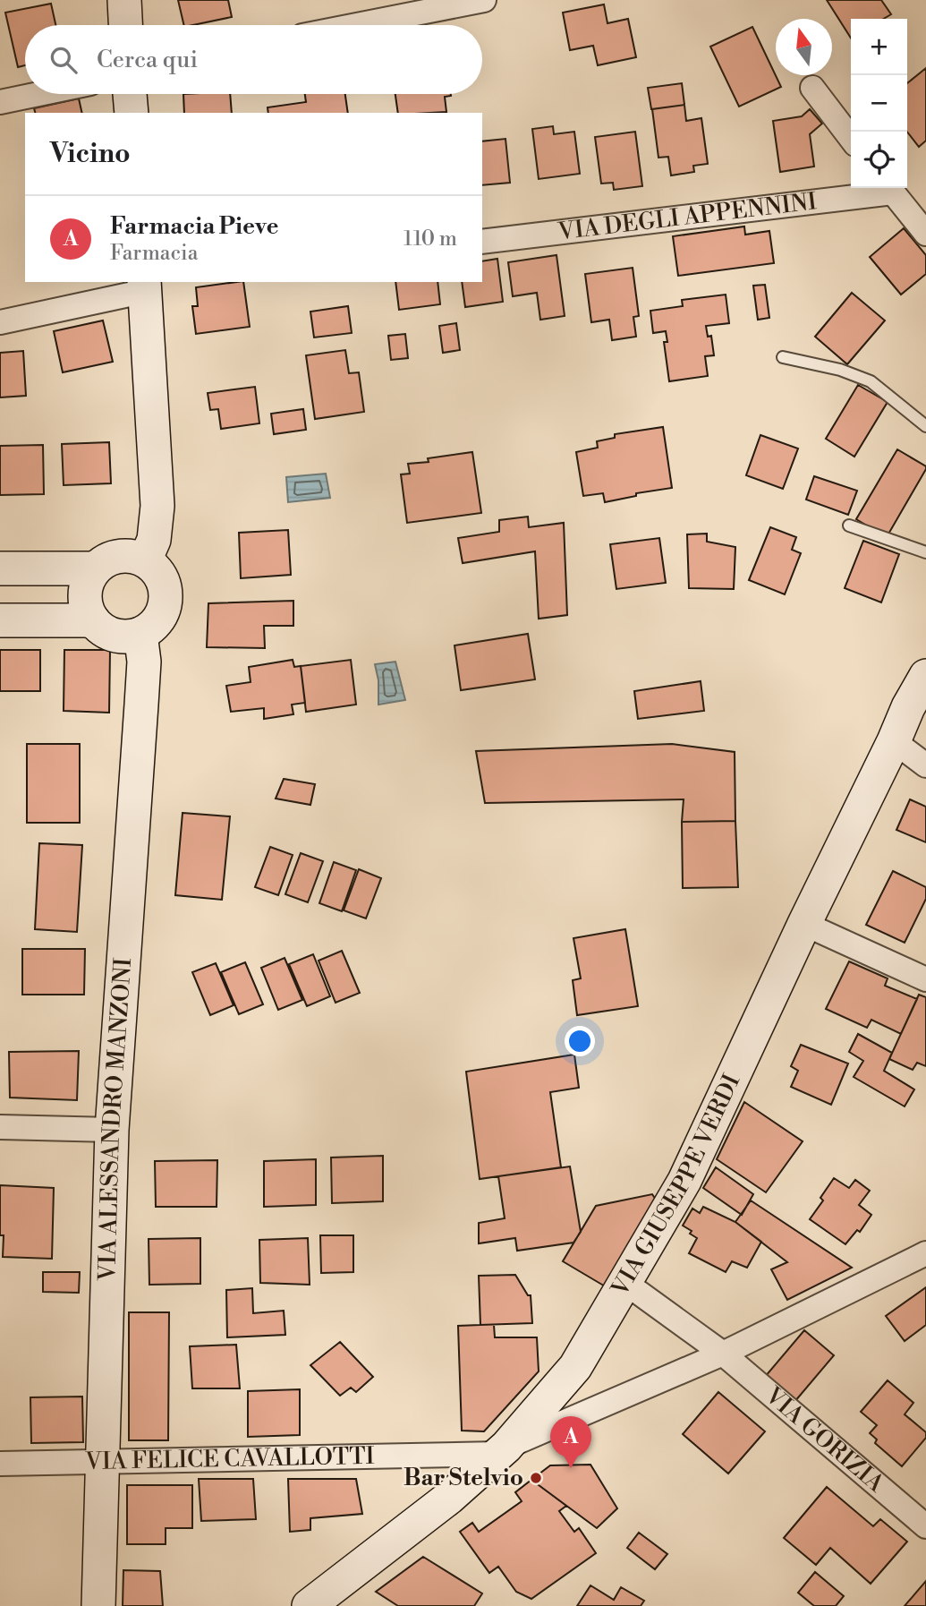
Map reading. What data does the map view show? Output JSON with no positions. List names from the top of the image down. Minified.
{"streets":{"street":["VIA DEGLI APPENNINI","VIA ALESSANDRO MANZONI","VIA GIUSEPPE VERDI","VIA GORIZIA","VIA FELICE CAVALLOTTI"]},"crossings":[["VIA ALESSANDRO MANZONI","VIA FELICE CAVALLOTTI"],["VIA GIUSEPPE VERDI","VIA GORIZIA"],["VIA GIUSEPPE VERDI","VIA FELICE CAVALLOTTI"]],"places":["Bar Stelvio"],"north":"top","page":{"map_buttons":["+","−"],"search":"Cerca qui","heading":"Vicino","list":[{"mark":"A","name":"Farmacia Pieve","note":"Farmacia","value":"110 m"}],"pins":"A"}}
